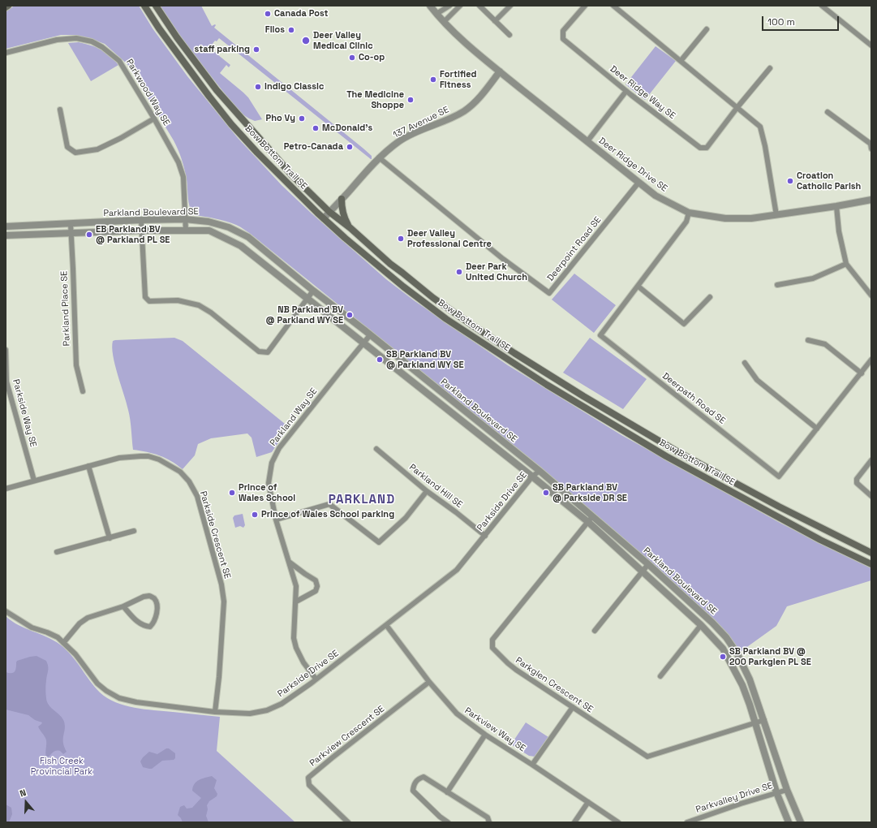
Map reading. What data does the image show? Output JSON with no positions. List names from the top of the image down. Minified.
{"streets":{"main road":["Bow Bottom Trail SE"],"street":["Parkwood Way SE","Deer Ridge Way SE","137 Avenue SE","Deer Ridge Drive SE","Parkland Boulevard SE","Deerpoint Road SE","Parkland Place SE","Deerpath Road SE","Parkside Way SE","Parkland Way SE","Parkland Hill SE","Parkside Drive SE","Parkside Crescent SE","Parkglen Crescent SE","Parkview Way SE","Parkview Crescent SE","Parkvalley Drive SE"]},"crossings":[["Parkwood Way SE","Parkland Boulevard SE"],["137 Avenue SE","Bow Bottom Trail SE"],["137 Avenue SE","Deer Ridge Drive SE"],["137 Avenue SE","Deerpoint Road SE"],["Deer Ridge Drive SE","Deerpoint Road SE"],["Deer Ridge Drive SE","Deerpath Road SE"],["Parkland Boulevard SE","Parkland Place SE"],["Parkland Boulevard SE","Parkland Way SE"],["Parkland Boulevard SE","Parkside Drive SE"],["Parkland Boulevard SE","Parkglen Crescent SE"],["Parkland Boulevard SE","Parkvalley Drive SE"],["Parkside Way SE","Parkside Crescent SE"],["Parkland Way SE","Parkside Drive SE"],["Parkland Hill SE","Parkside Drive SE"],["Parkside Drive SE","Parkside Crescent SE"],["Parkside Drive SE","Parkview Way SE"],["Parkview Way SE","Parkview Crescent SE"]],"districts":["PARKLAND"],"parks":["Fish Creek Provincial Park"],"places":["Canada Post","Filos","Deer Valley Medical Clinic","staff parking","Co-op","Fortified Fitness","Indigo Classic","The Medicine Shoppe","Pho Vy","McDonald's","Petro-Canada","Croation Catholic Parish","EB Parkland BV @ Parkland PL SE","Deer Valley Professional Centre","Deer Park United Church","NB Parkland BV @ Parkland WY SE","SB Parkland BV @ Parkland WY SE","Prince of Wales School","SB Parkland BV @ Parkside DR SE","Prince of Wales School parking","SB Parkland BV @ 200 Parkglen PL SE"],"scale_bar":"100 m","north":"top"}
